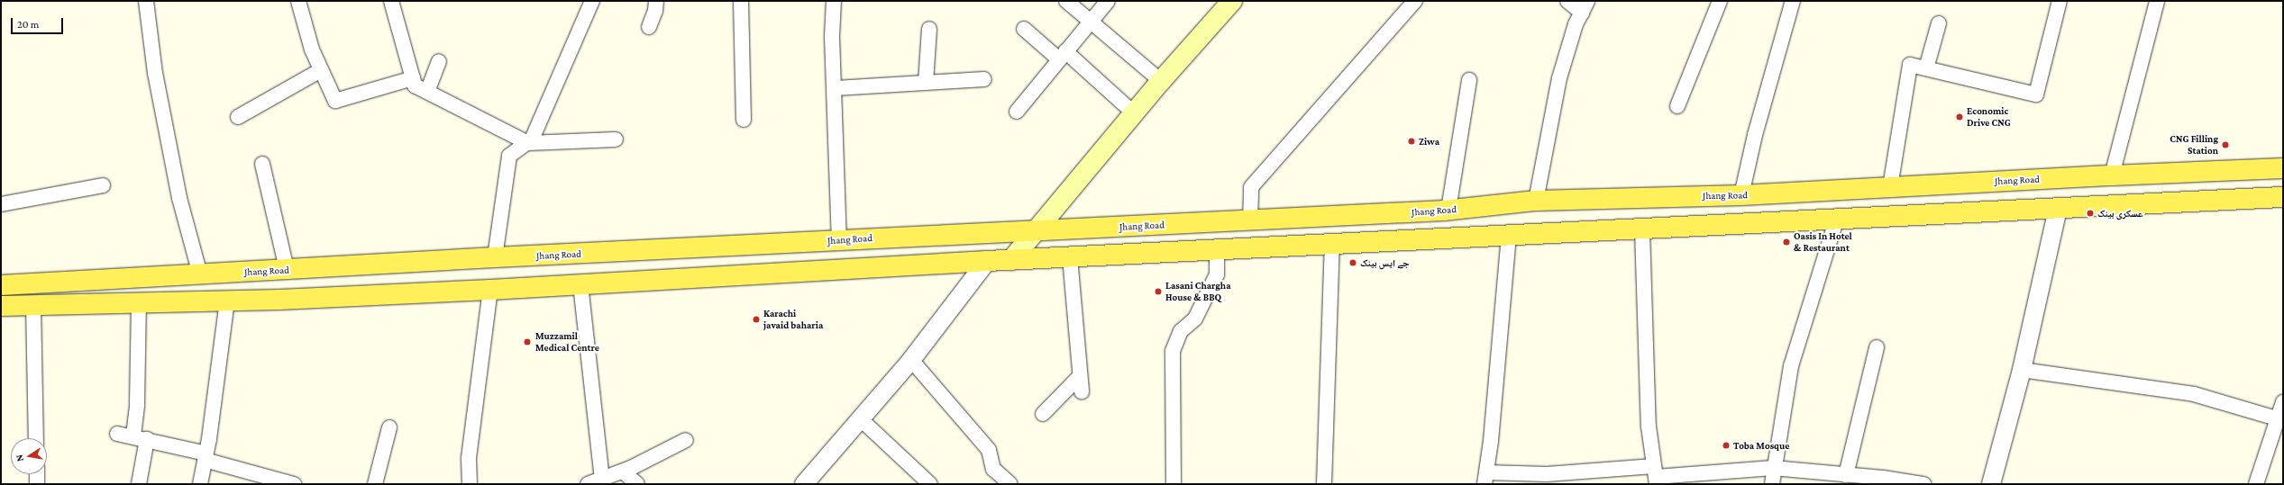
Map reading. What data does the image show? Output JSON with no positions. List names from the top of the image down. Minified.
{"streets":{"main road":["Jhang Road"]},"places":["Economic Drive CNG","Ziwa","CNG Filling Station","عسکری بینک","Oasis In Hotel & Restaurant","جے ایس بینک","Lasani Chargha House & BBQ","Karachi javaid baharia","Muzzamil Medical Centre","Toba Mosque"],"scale_bar":"20 m","north":"left"}
